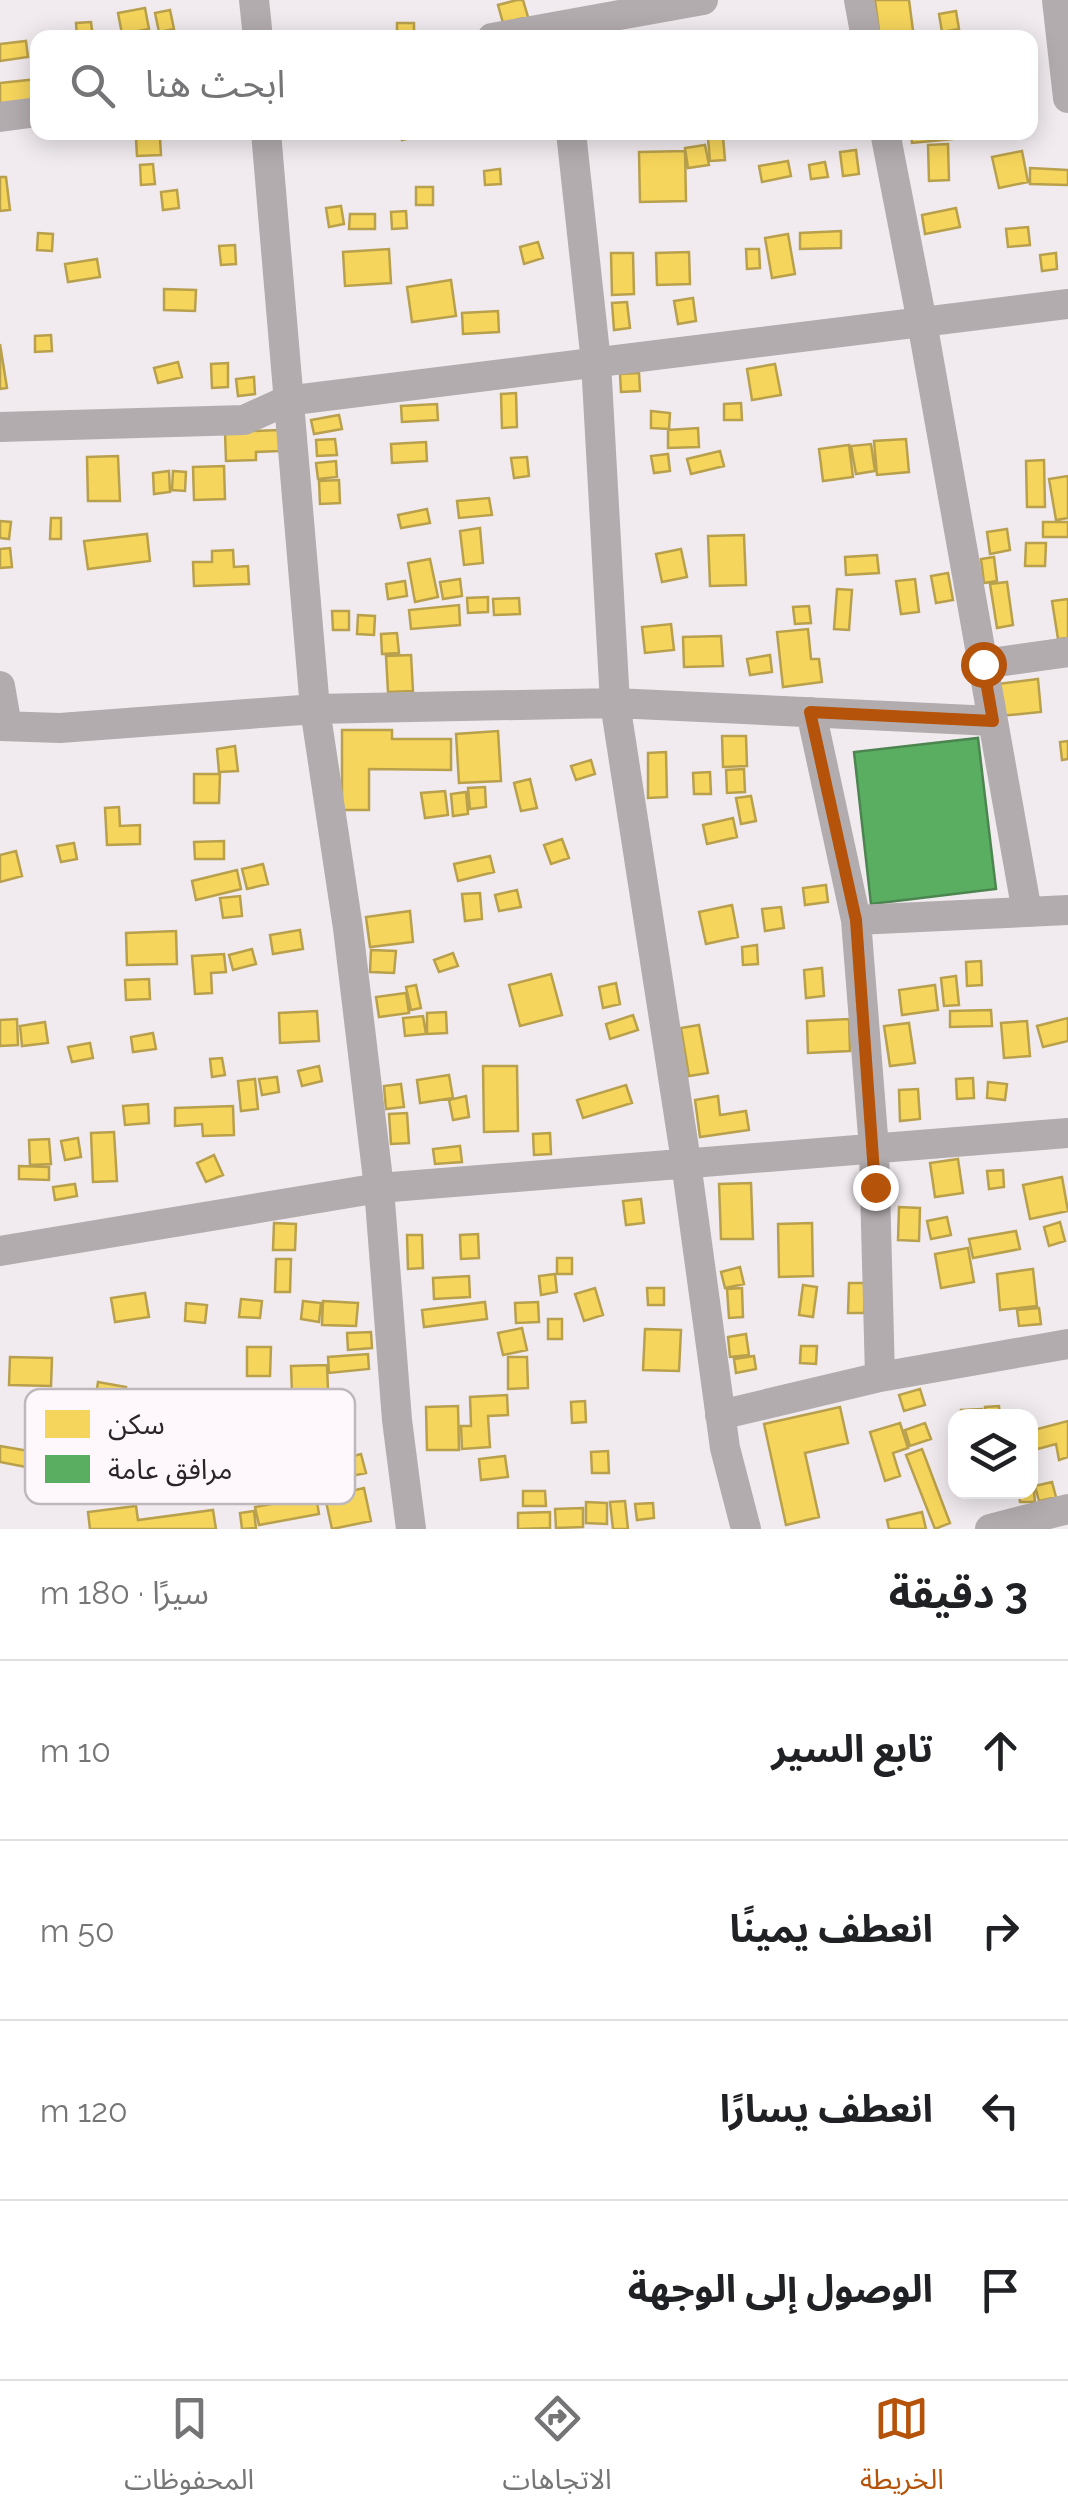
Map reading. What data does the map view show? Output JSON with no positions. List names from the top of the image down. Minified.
{"legend":["سكن","مرافق عامة"],"page":{"search":"ابحث هنا","heading":["3 دقيقة","سيرًا · 180 m"],"list":[["تابع السير","10 m"],["انعطف يمينًا","50 m"],["انعطف يسارًا","120 m"],"الوصول إلى الوجهة"],"nav":["الخريطة","الاتجاهات","المحفوظات"]}}
